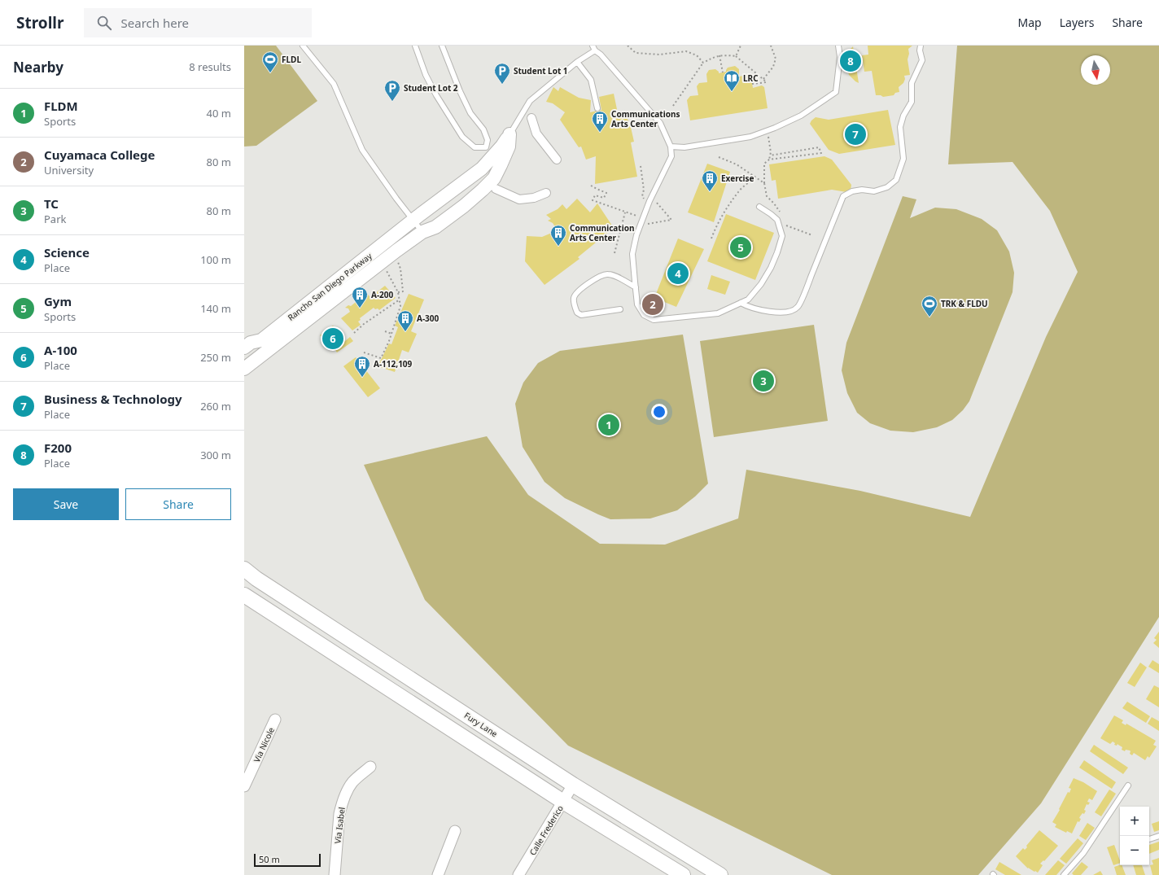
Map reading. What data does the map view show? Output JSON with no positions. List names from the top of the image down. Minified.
{"streets":{"main road":["Fury Lane"],"street":["Rancho San Diego Parkway","Via Nicole","Via Isabel","Calle Frederico"]},"crossings":[["Fury Lane","Calle Frederico"]],"places":{"sports":["FLDL","TRK & FLDU"],"parking":["Student Lot 1","Student Lot 2"],"library":["LRC"],"building":["Communications Arts Center","Exercise","Communication Arts Center","A-200","A-300","A-112,109"]},"scale_bar":"50 m","north":"bottom","page":{"header":"Strollr","search":"Search here","nav":["Map","Layers","Share"],"heading":["Nearby","8 results"],"pins":["8","7","5","4","2","6","3","1"],"list":[{"mark":"1","name":"FLDM","note":"Sports","value":"40 m"},{"mark":"2","name":"Cuyamaca College","note":"University","value":"80 m"},{"mark":"3","name":"TC","note":"Park","value":"80 m"},{"mark":"4","name":"Science","note":"Place","value":"100 m"},{"mark":"5","name":"Gym","note":"Sports","value":"140 m"},{"mark":"6","name":"A-100","note":"Place","value":"250 m"},{"mark":"7","name":"Business & Technology","note":"Place","value":"260 m"},{"mark":"8","name":"F200","note":"Place","value":"300 m"}],"buttons":["Save","Share"],"map_buttons":["+","−"],"scale":"50 m"}}
